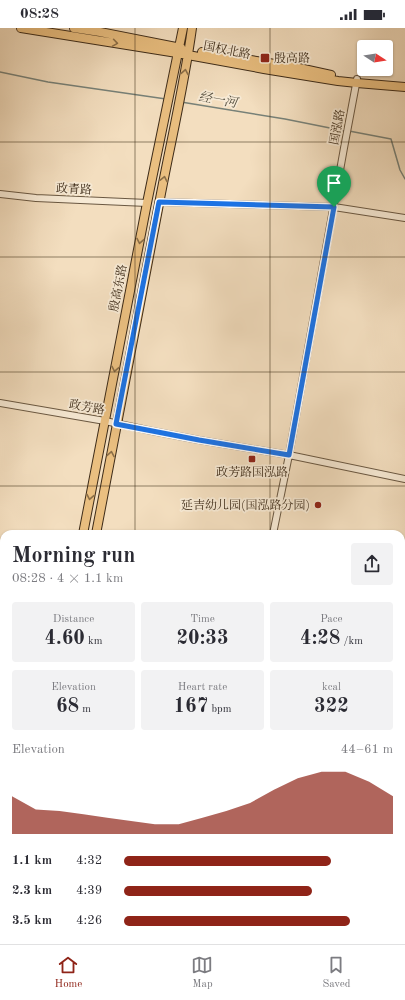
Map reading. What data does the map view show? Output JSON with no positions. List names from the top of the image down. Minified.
{"streets":{"main road":["国权北路","殷高东路"],"street":["国泓路","政青路","政芳路"]},"crossings":[["国权北路","国泓路"],["国权北路","殷高东路"],["国泓路","政芳路"],["政青路","殷高东路"],["殷高东路","政芳路"]],"water":["经一河"],"places":{"transit":["殷高路","政芳路国泓路"],"other":["延吉幼儿园(国泓路分园)"]},"north":"right","page":{"status":"08:28","heading":["Morning run","08:28 · 4 × 1.1 km"],"stats":[["Distance","4.60 km"],["Time","20:33"],["Pace","4:28 /km"],["Elevation","68 m"],["Heart rate","167 bpm"],["kcal","322"]],"chart":["Elevation","44–61 m"],"list":[{"name":"1.1 km","note":"4:32"},{"name":"2.3 km","note":"4:39"},{"name":"3.5 km","note":"4:26"}],"tabs":["Home","Map","Saved"]}}
